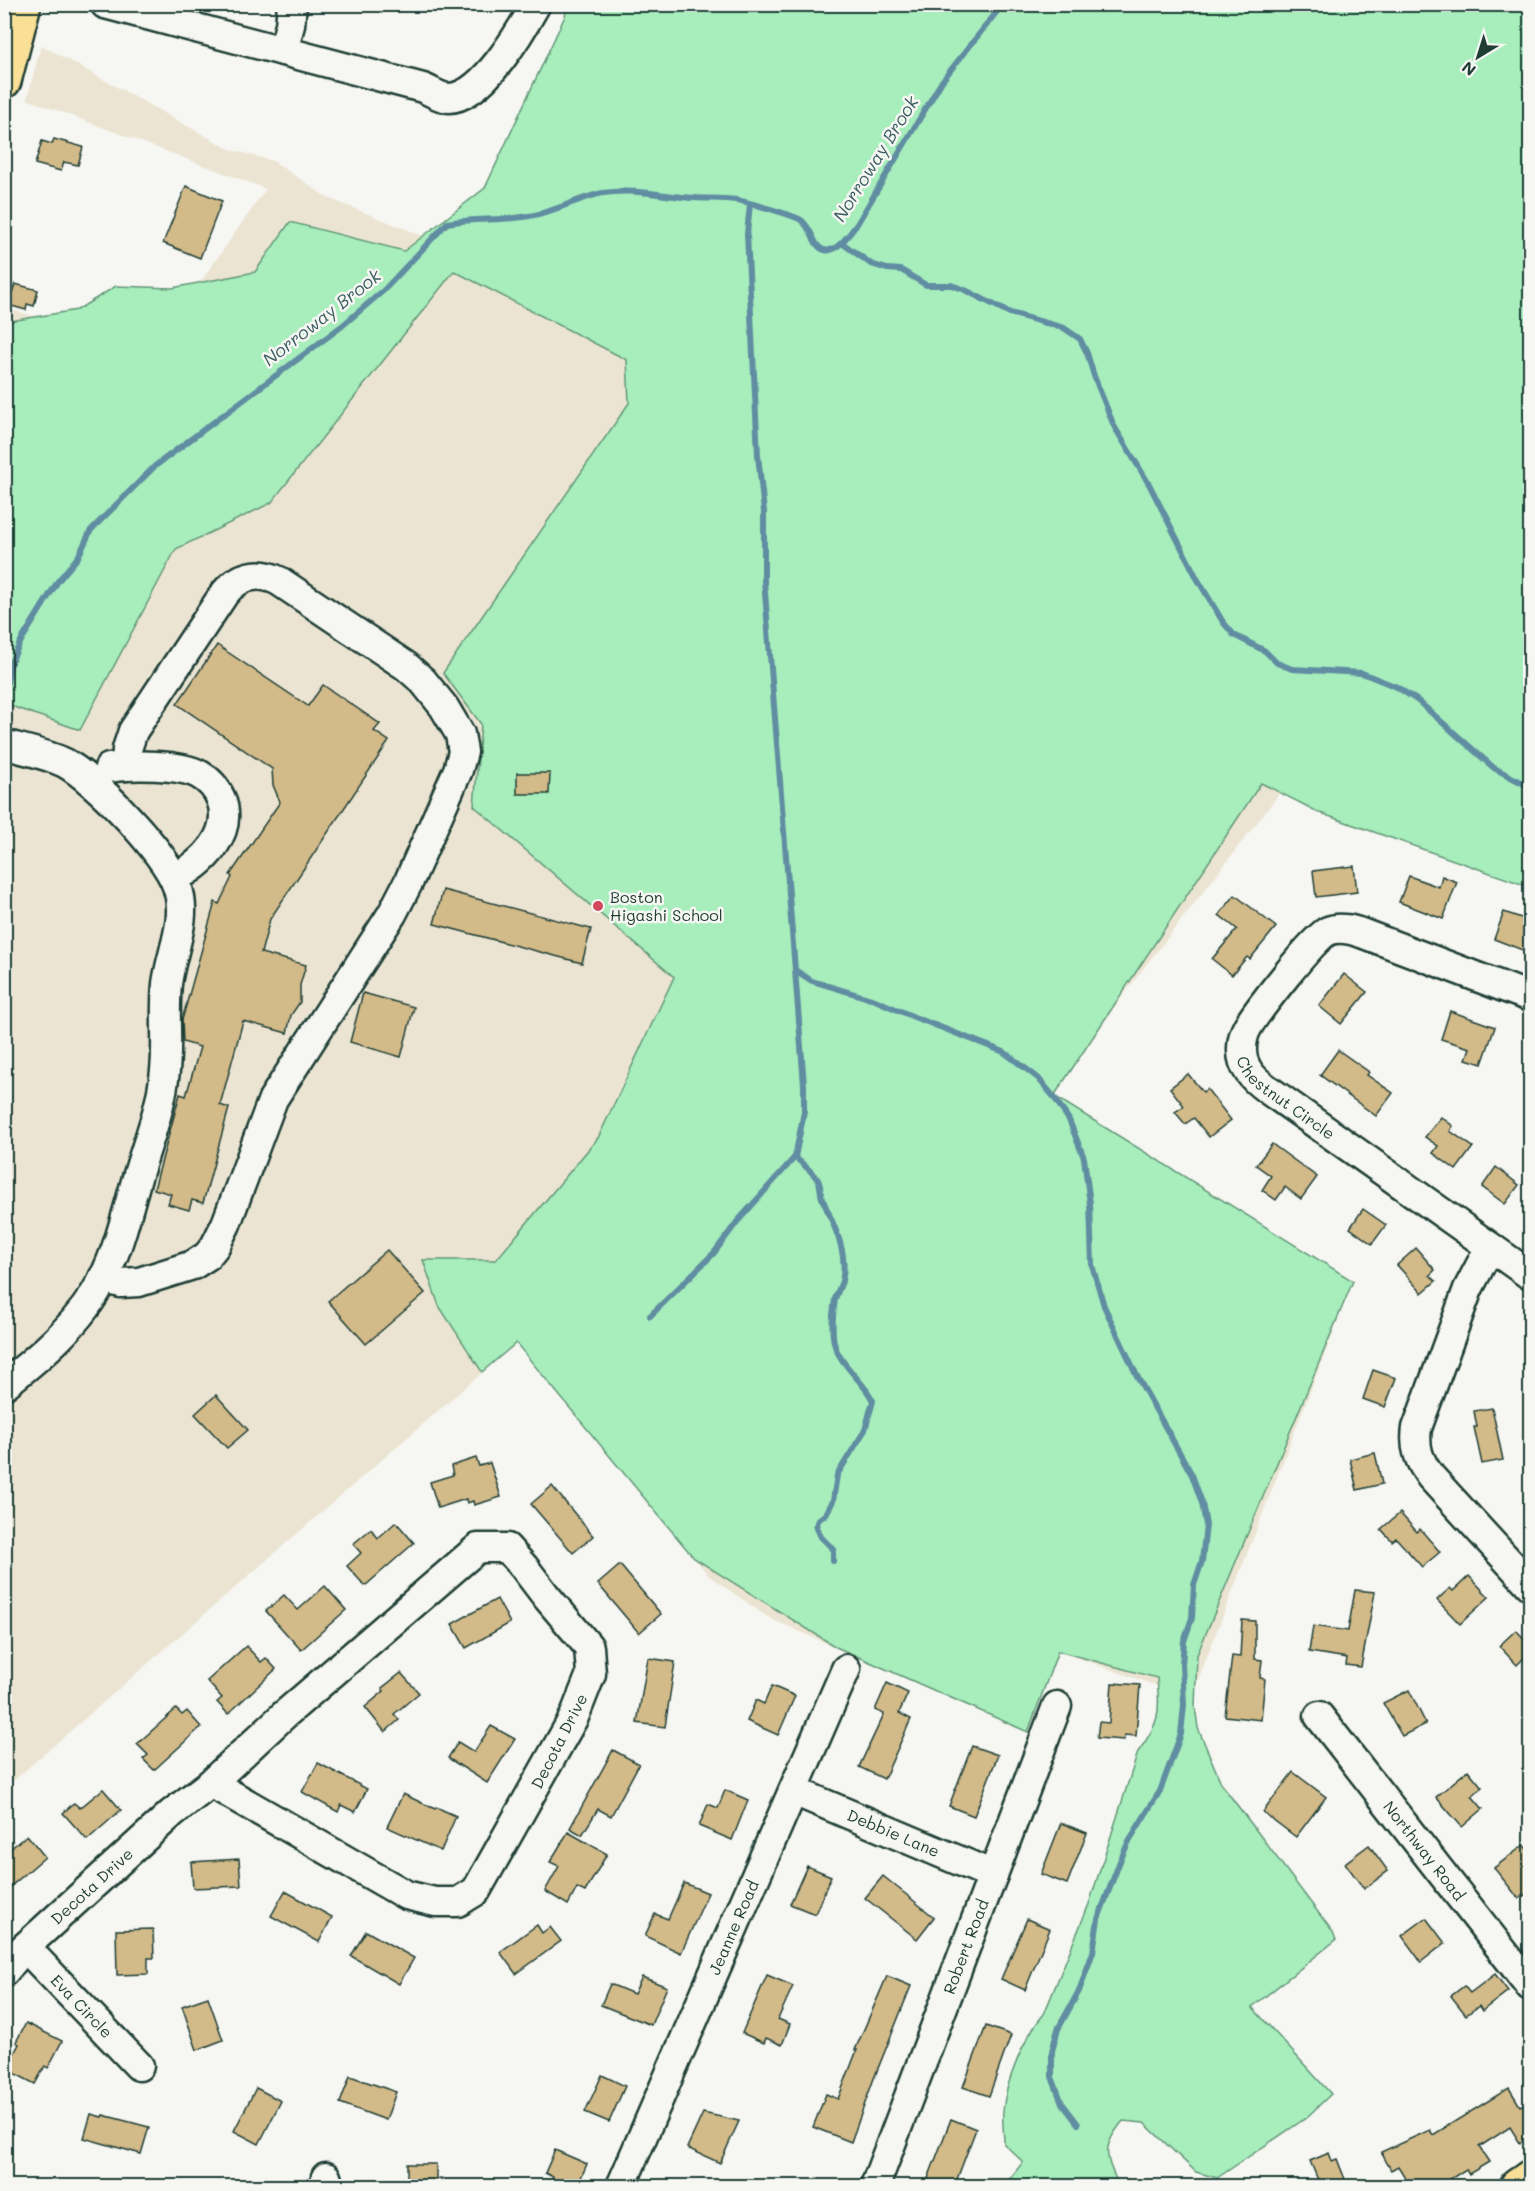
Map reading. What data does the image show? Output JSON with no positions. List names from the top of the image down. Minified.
{"streets":{"street":["Chestnut Circle","Decota Drive","Debbie Lane","Northway Road","Jeanne Road","Robert Road","Eva Circle"]},"crossings":[["Decota Drive","Eva Circle"],["Debbie Lane","Jeanne Road"],["Debbie Lane","Robert Road"]],"water":["Norroway Brook"],"places":["Boston Higashi School"],"north":"bottom left"}
